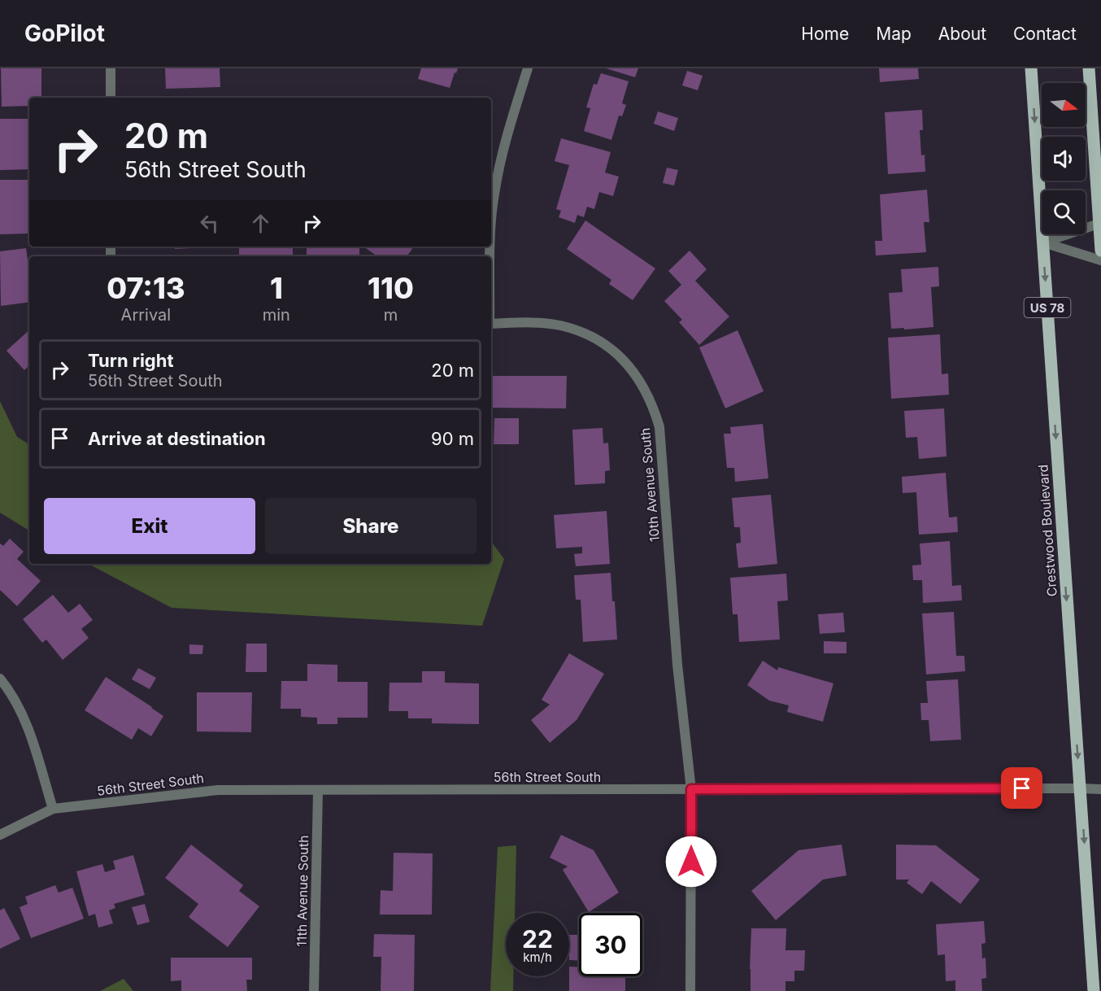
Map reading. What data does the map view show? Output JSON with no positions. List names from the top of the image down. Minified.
{"streets":{"main road":["US 78","Crestwood Boulevard"],"street":["10th Avenue South","56th Street South","11th Avenue South"]},"crossings":[["10th Avenue South","56th Street South"],["Crestwood Boulevard","56th Street South"],["56th Street South","11th Avenue South"]],"one_way":["Crestwood Boulevard"],"north":"right","page":{"header":"GoPilot","nav":["Home","Map","About","Contact"],"turn":["20 m","56th Street South"],"eta":["07:13","Arrival","1","min","110","m"],"list":[{"name":"Turn right","note":"56th Street South","value":"20 m"},{"name":"Arrive at destination","value":"90 m"}],"buttons":["Exit","Share"],"speed":"22 km/h","limit":"30"}}
